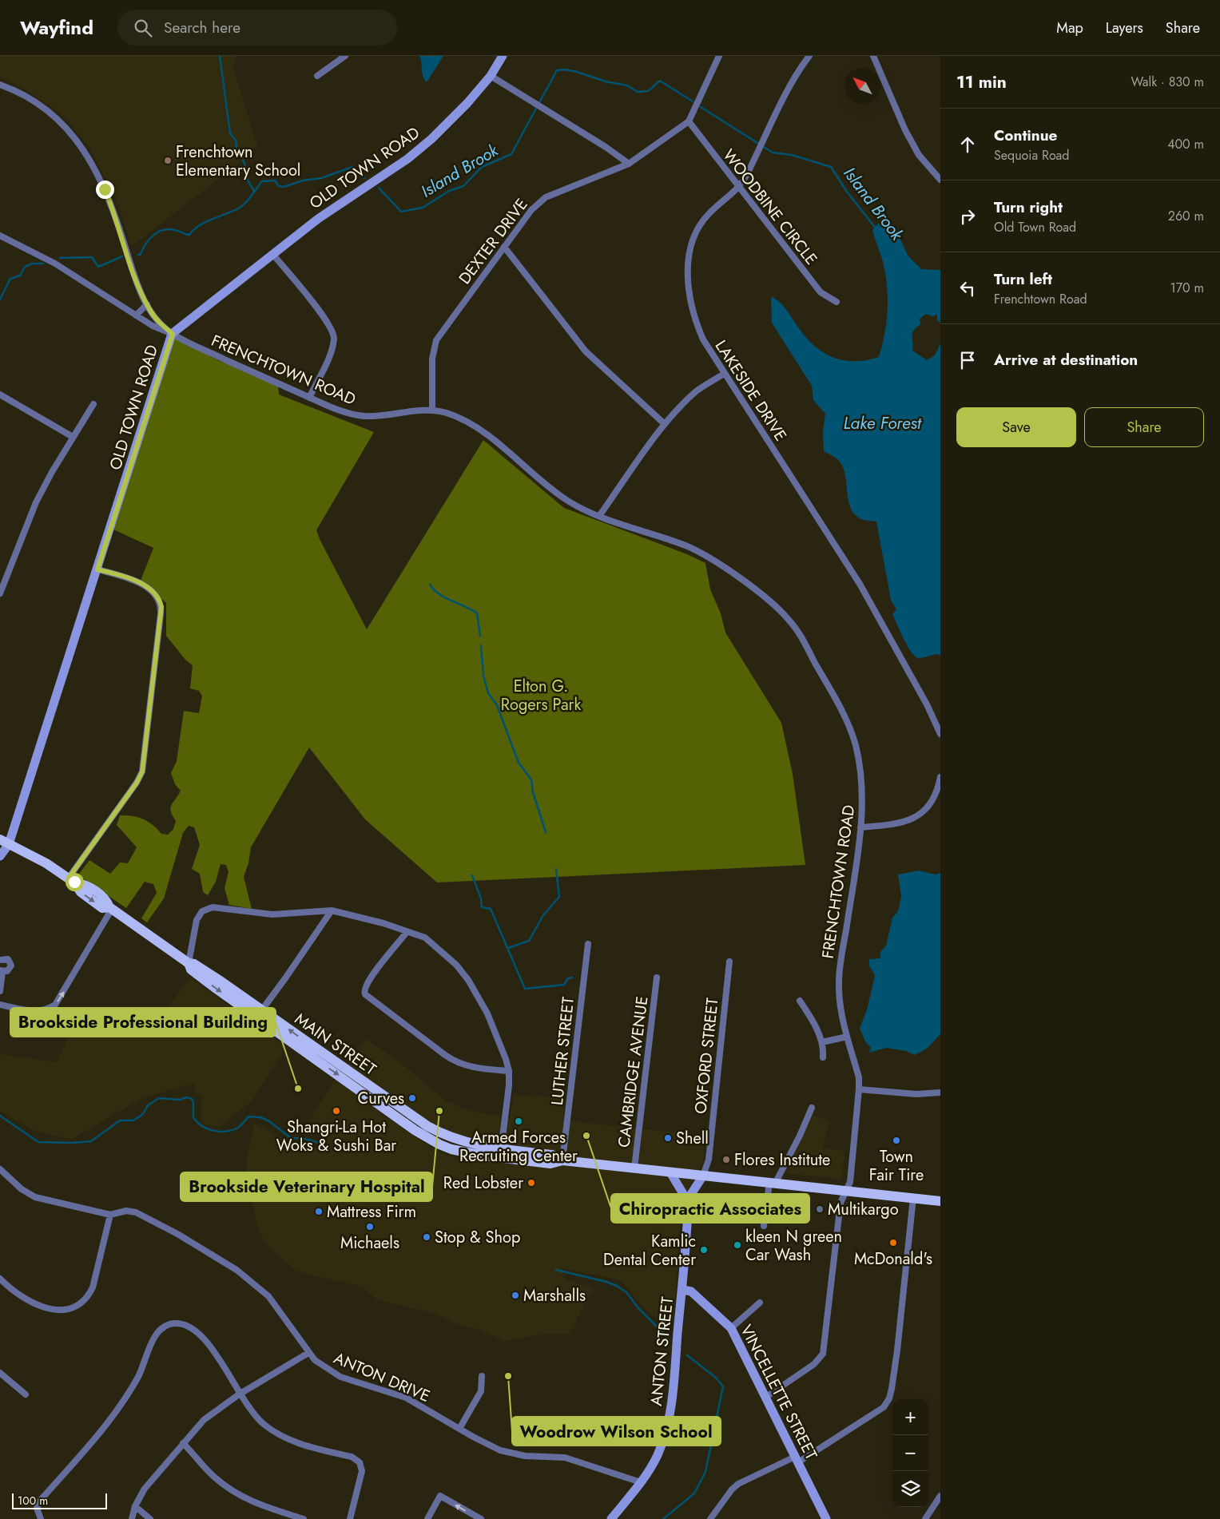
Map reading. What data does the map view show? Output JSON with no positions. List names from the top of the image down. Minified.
{"streets":{"main road":["OLD TOWN ROAD","MAIN STREET","ANTON STREET","VINCELLETTE STREET"],"street":["WOODBINE CIRCLE","DEXTER DRIVE","FRENCHTOWN ROAD","LAKESIDE DRIVE","LUTHER STREET","OXFORD STREET","CAMBRIDGE AVENUE","ANTON DRIVE"]},"crossings":[["OLD TOWN ROAD","FRENCHTOWN ROAD"],["OLD TOWN ROAD","MAIN STREET"],["WOODBINE CIRCLE","DEXTER DRIVE"],["WOODBINE CIRCLE","LAKESIDE DRIVE"],["DEXTER DRIVE","FRENCHTOWN ROAD"],["FRENCHTOWN ROAD","MAIN STREET"],["FRENCHTOWN ROAD","VINCELLETTE STREET"],["MAIN STREET","LUTHER STREET"],["MAIN STREET","OXFORD STREET"],["MAIN STREET","CAMBRIDGE AVENUE"],["ANTON STREET","ANTON DRIVE"],["ANTON STREET","VINCELLETTE STREET"]],"water":["Island Brook","Lake Forest"],"parks":["Elton G. Rogers Park"],"places":["Frenchtown Elementary School","Brookside Professional Building","Curves","Shangri-La Hot Woks & Sushi Bar","Brookside Veterinary Hospital","Armed Forces Recruiting Center","Chiropractic Associates","Shell","Town Fair Tire","Flores Institute","Red Lobster","Multikargo","Mattress Firm","Michaels","Stop & Shop","McDonald's","kleen N green Car Wash","Kamlic Dental Center","Marshalls","Woodrow Wilson School"],"scale_bar":"100 m","north":"top left","page":{"header":"Wayfind","search":"Search here","nav":["Map","Layers","Share"],"heading":["11 min","Walk · 830 m"],"list":[["Continue","Sequoia Road","400 m"],["Turn right","Old Town Road","260 m"],["Turn left","Frenchtown Road","170 m"],"Arrive at destination"],"buttons":["Save","Share"],"map_buttons":["+","−"],"scale":"100 m"}}
